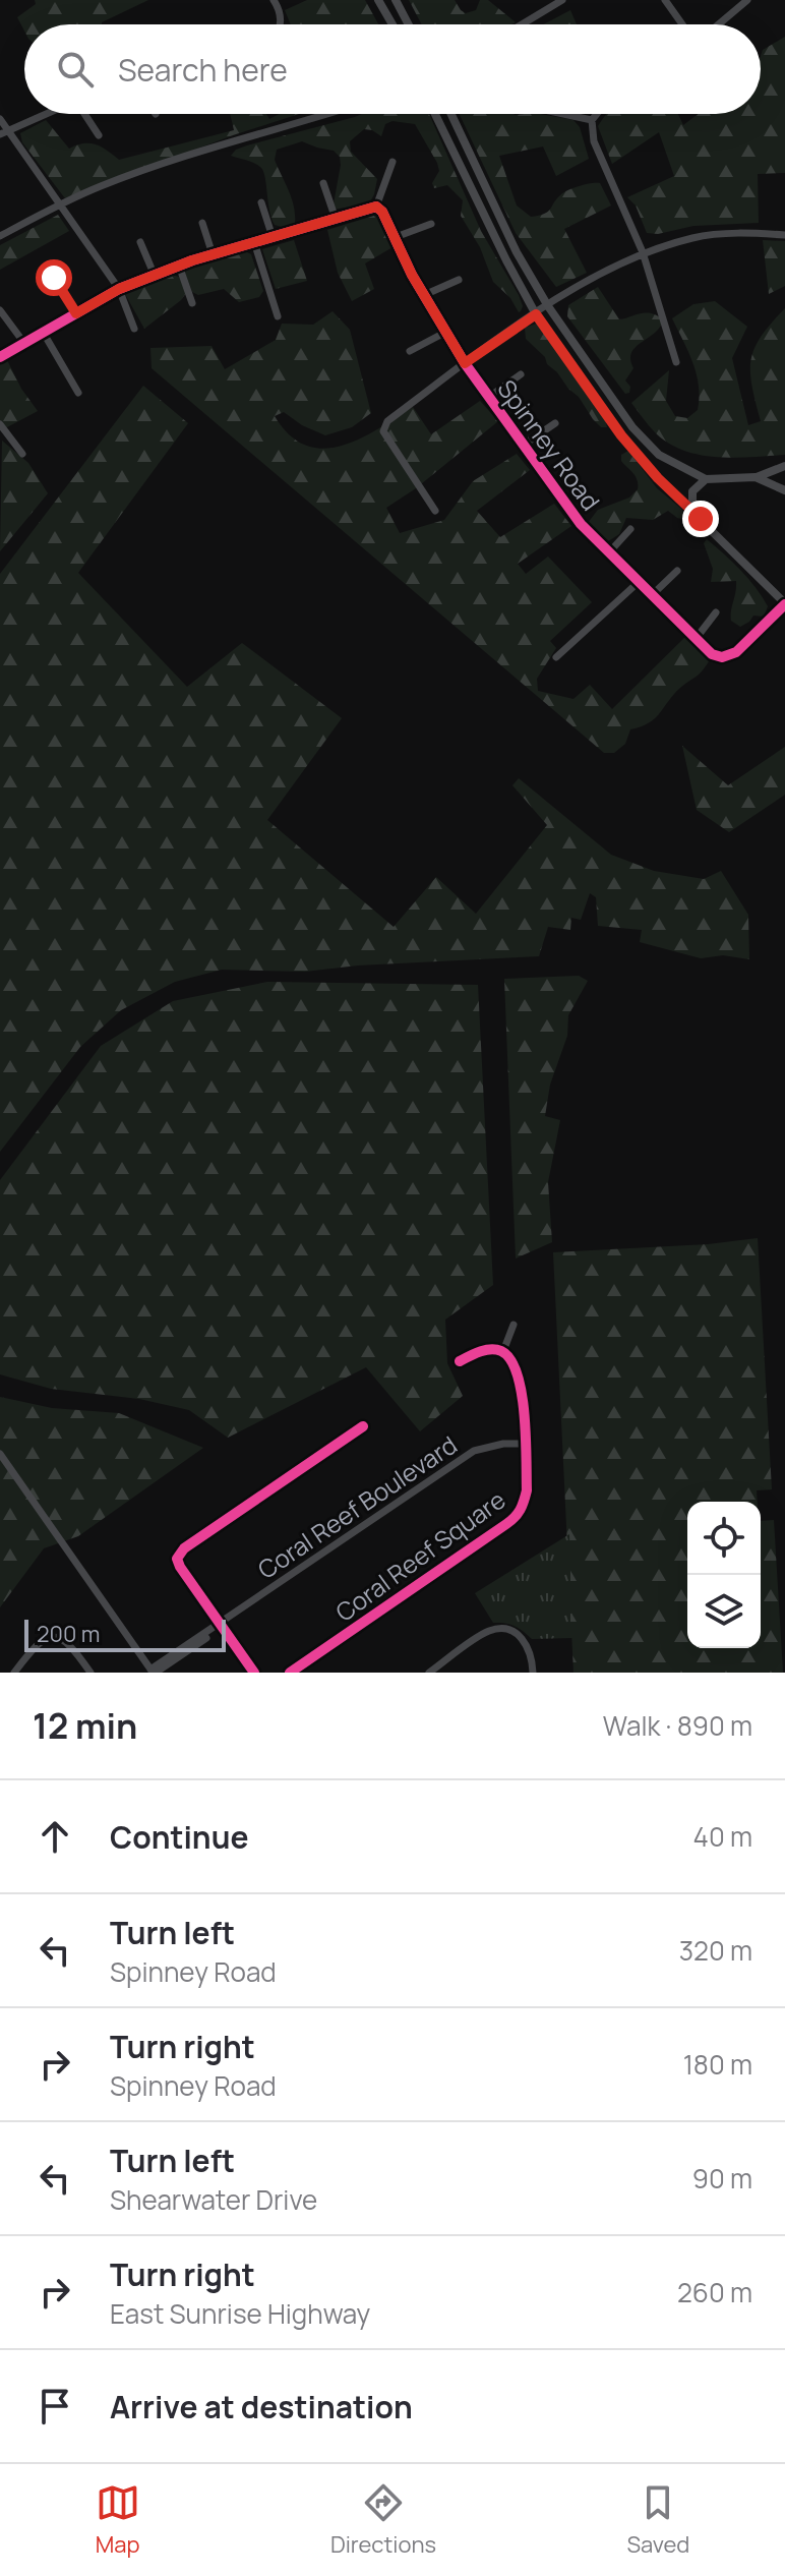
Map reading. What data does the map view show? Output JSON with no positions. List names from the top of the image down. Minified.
{"streets":{"street":["Spinney Road","Coral Reef Boulevard","Coral Reef Square"]},"crossings":[["Coral Reef Boulevard","Coral Reef Square"]],"scale_bar":"200 m","page":{"search":"Search here","scale":"200 m","heading":["12 min","Walk · 890 m"],"list":[["Continue","40 m"],["Turn left","Spinney Road","320 m"],["Turn right","Spinney Road","180 m"],["Turn left","Shearwater Drive","90 m"],["Turn right","East Sunrise Highway","260 m"],"Arrive at destination"],"nav":["Map","Directions","Saved"]}}
